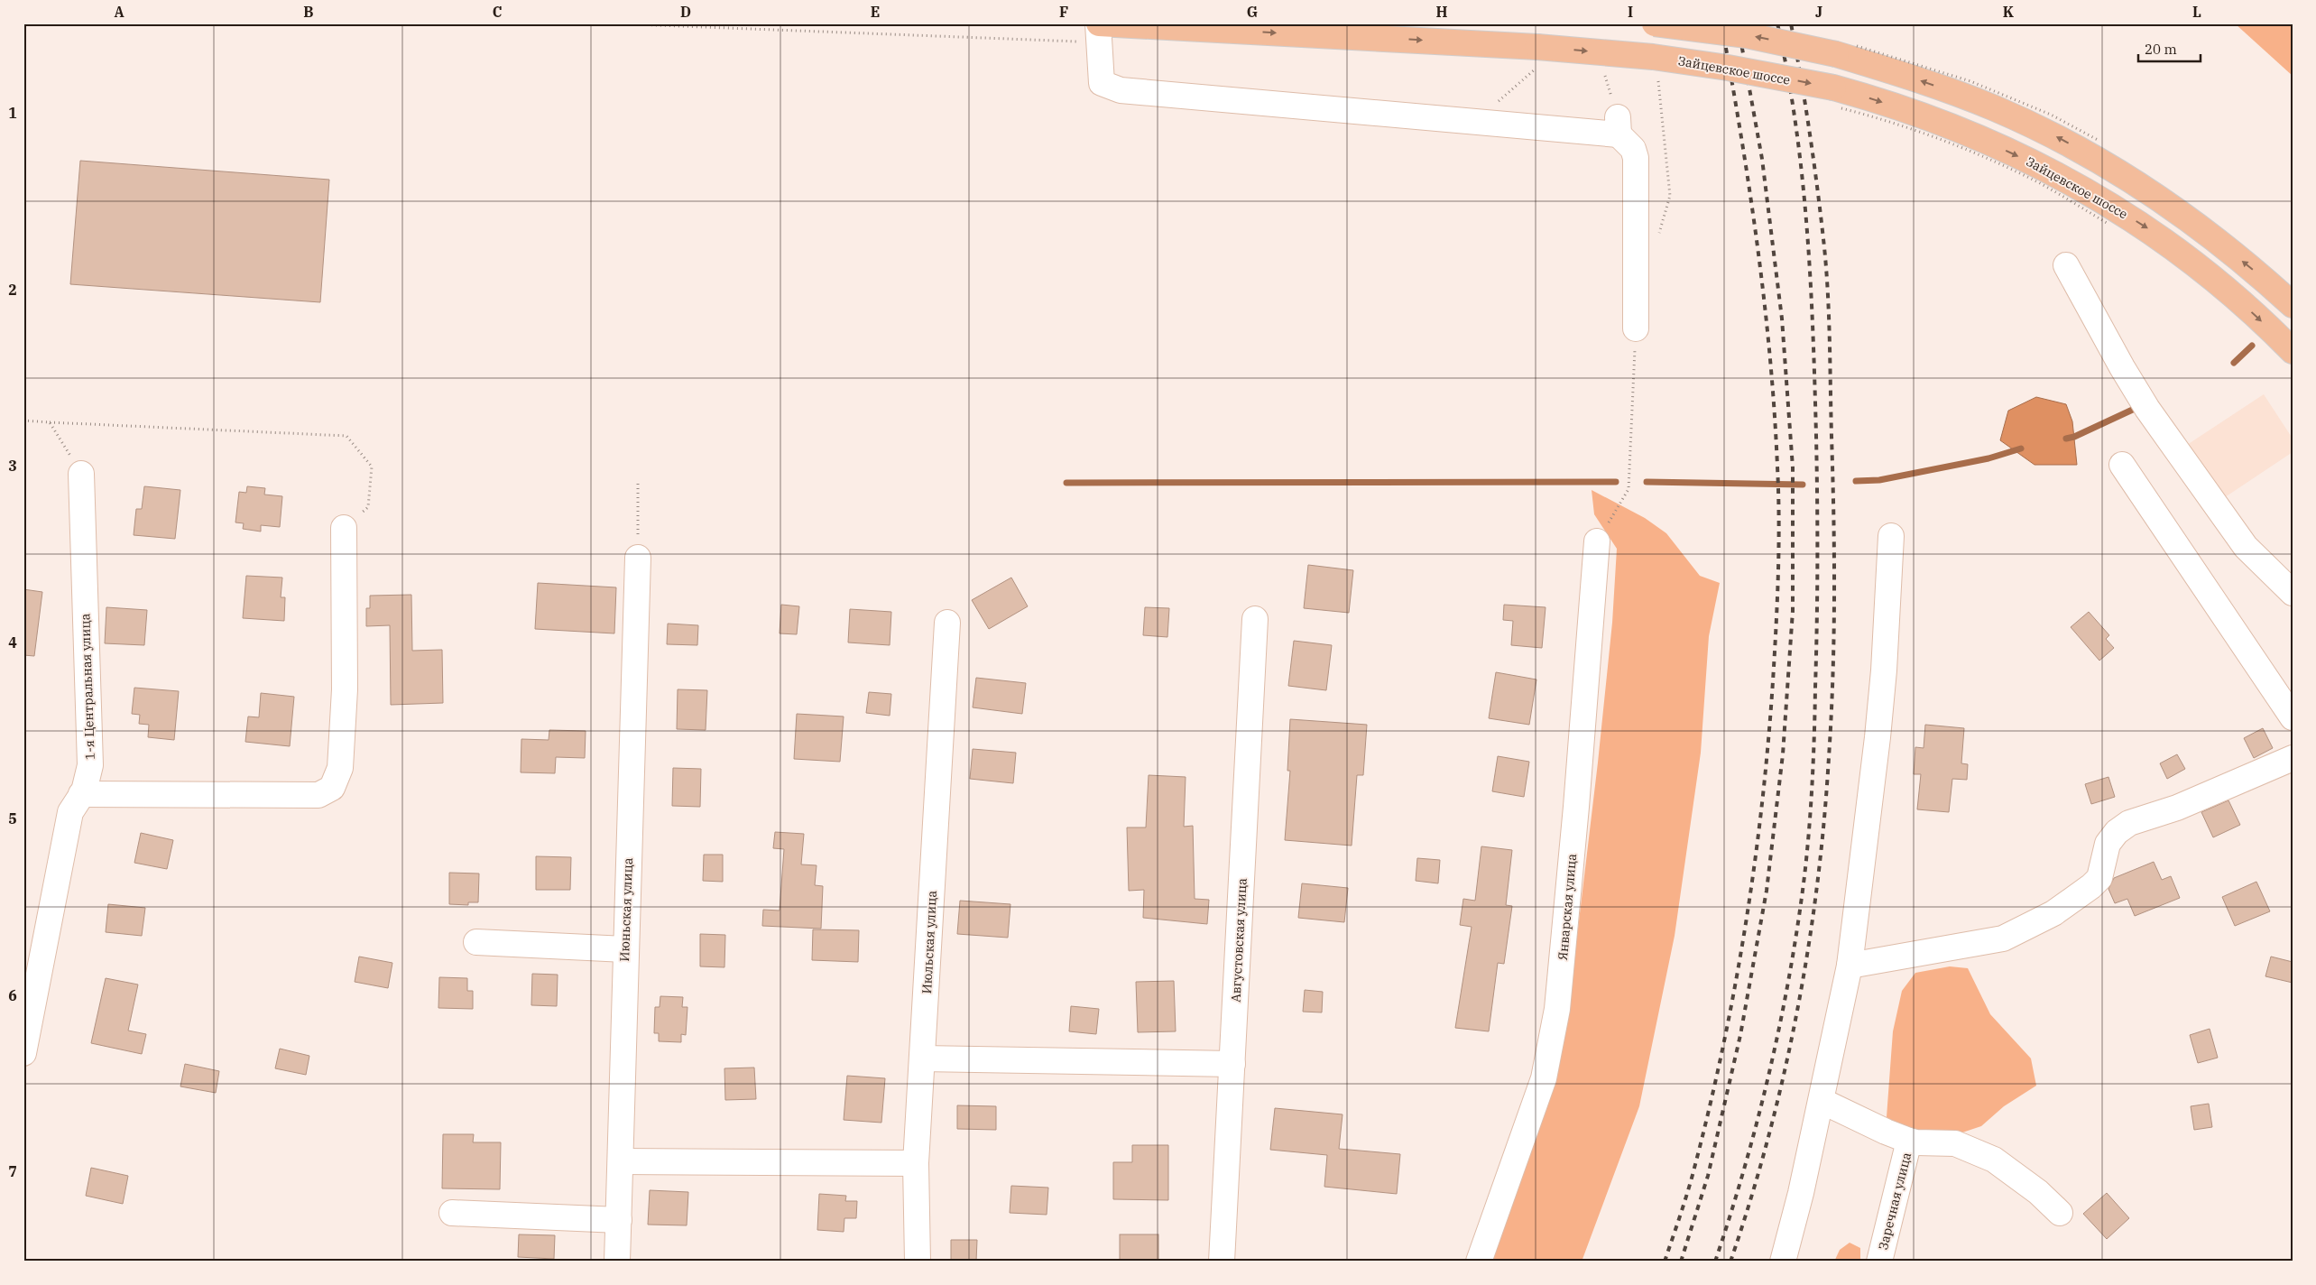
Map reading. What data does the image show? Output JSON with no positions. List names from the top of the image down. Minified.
{"streets":{"main road":["Зайцевское шоссе"],"street":["1-я Центральная улица","Январская улица","Июньская улица","Августовская улица","Июльская улица","Заречная улица"]},"scale_bar":"20 m","grid":{"columns":["A","B","C","D","E","F","G","H","I","J","K","L"],"rows":["1","2","3","4","5","6","7"]}}
